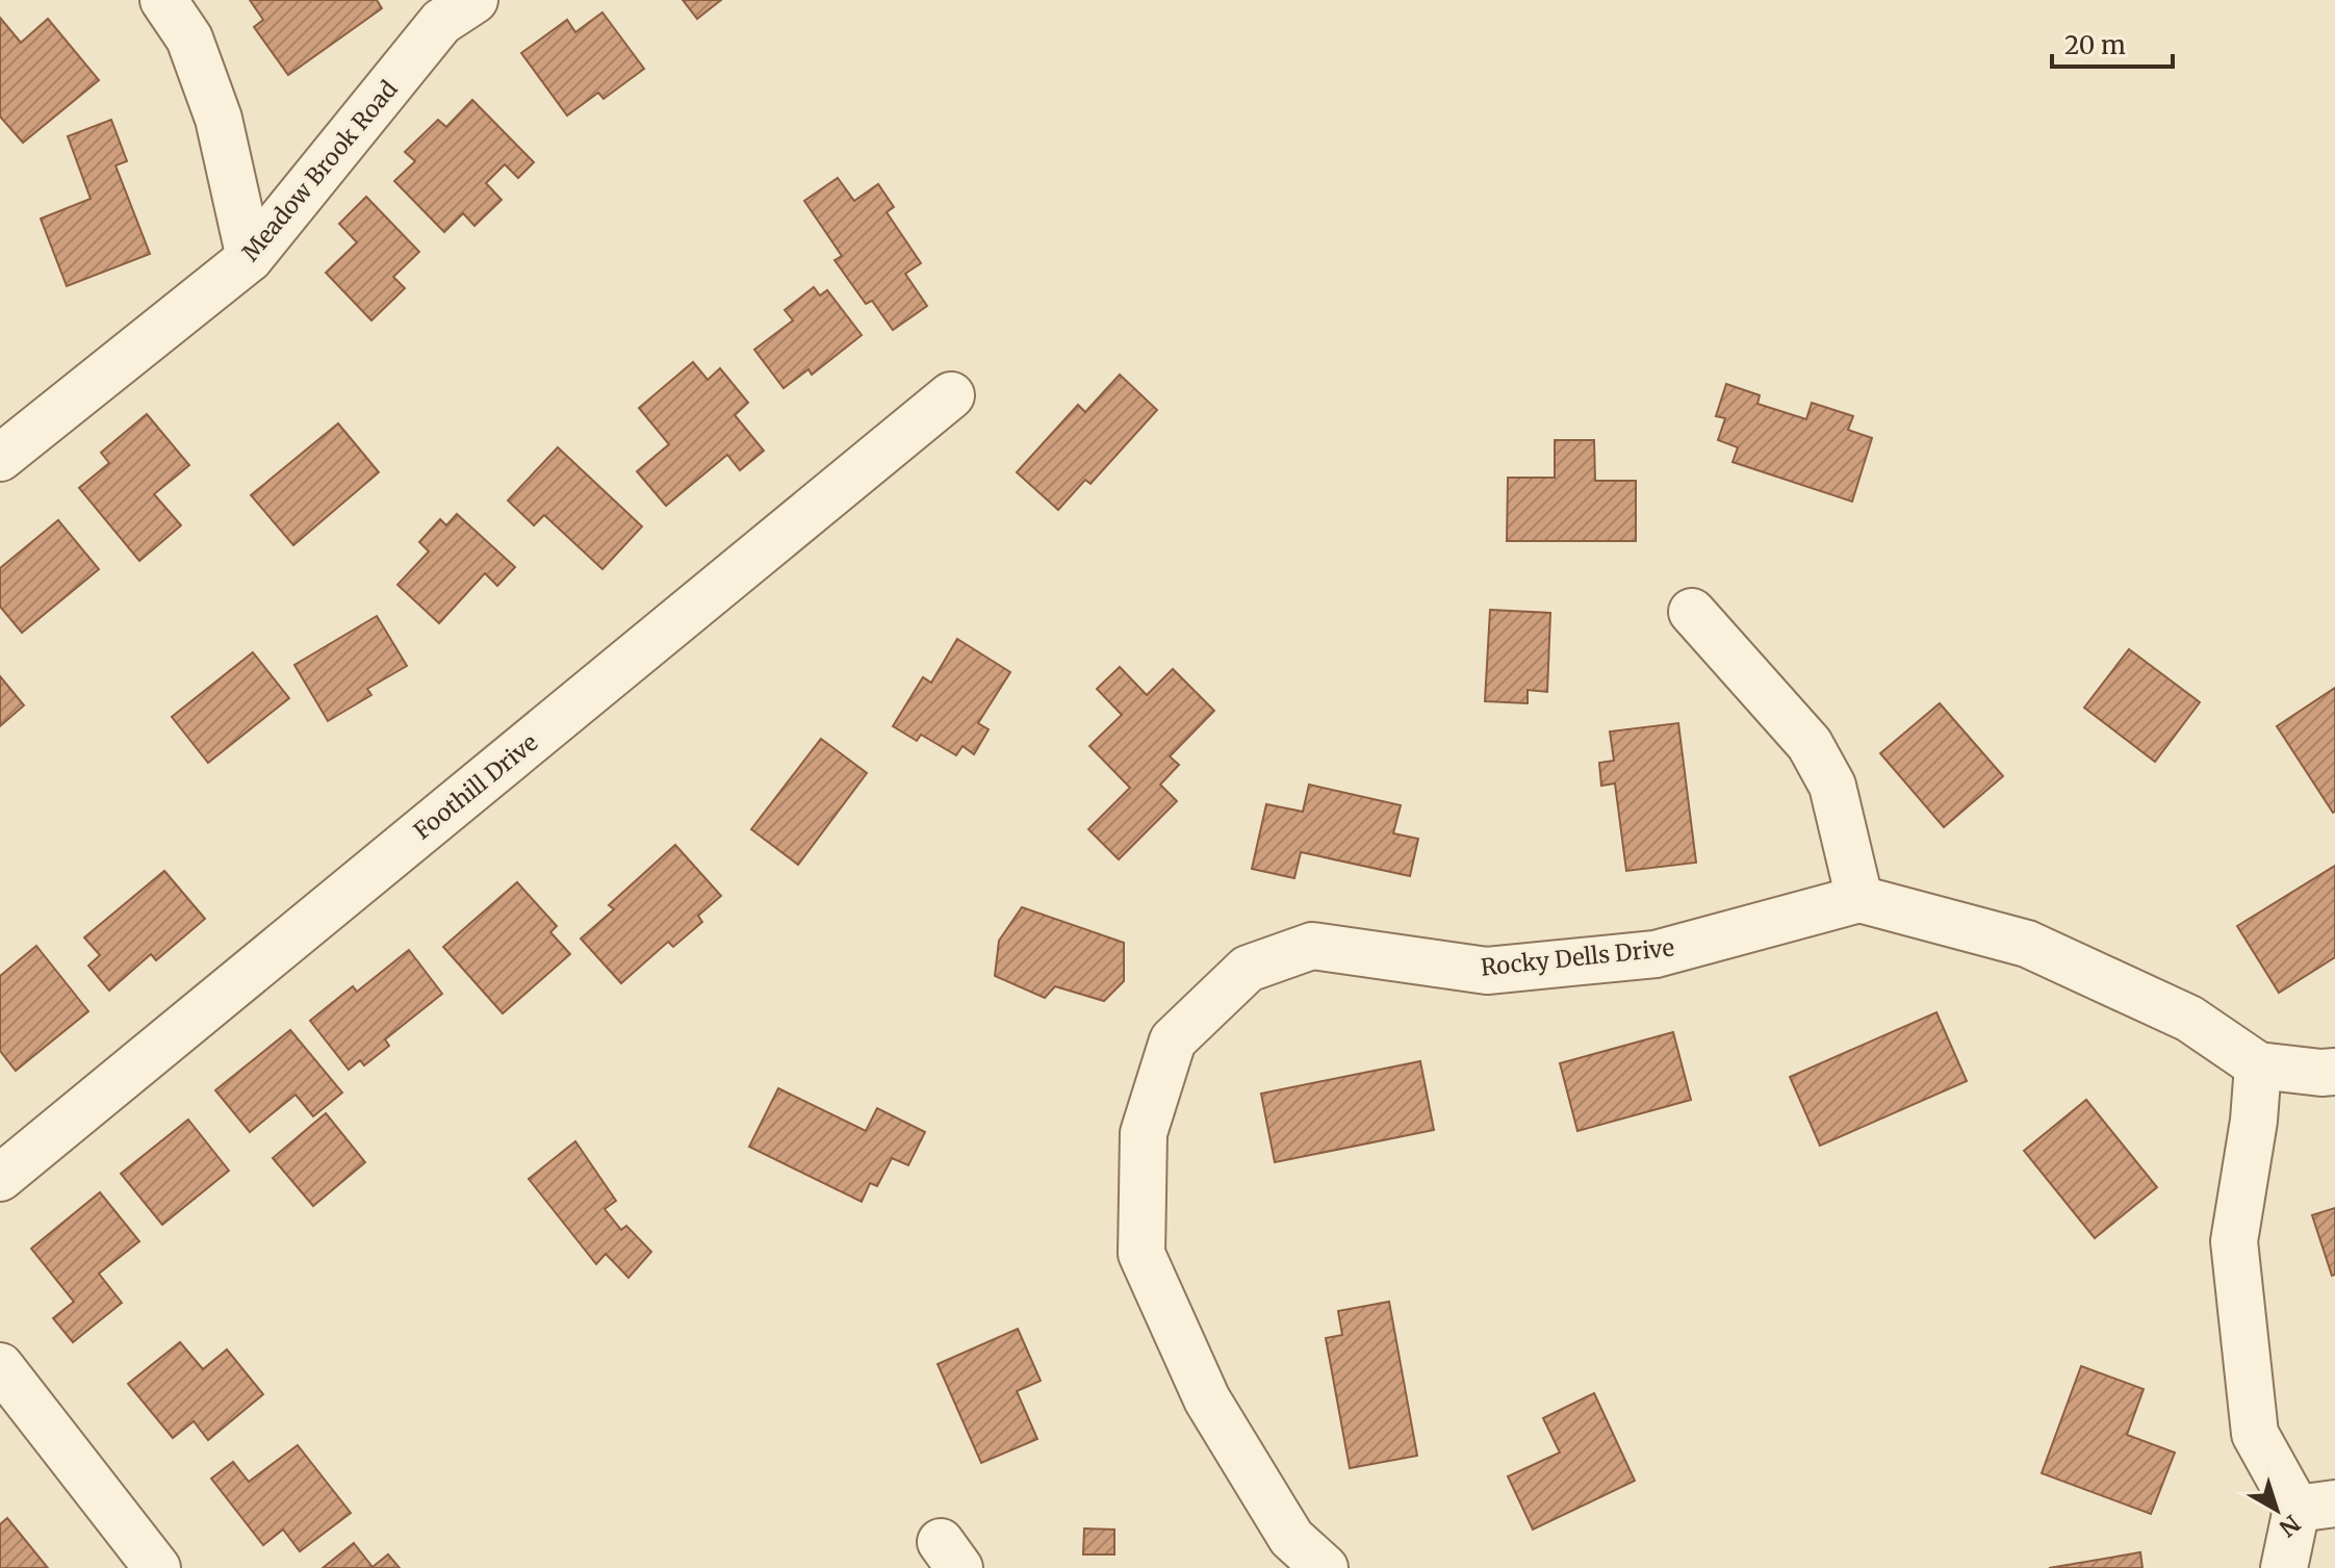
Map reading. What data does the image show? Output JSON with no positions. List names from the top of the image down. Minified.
{"streets":{"street":["Meadow Brook Road","Foothill Drive","Rocky Dells Drive"]},"scale_bar":"20 m","north":"bottom right"}
